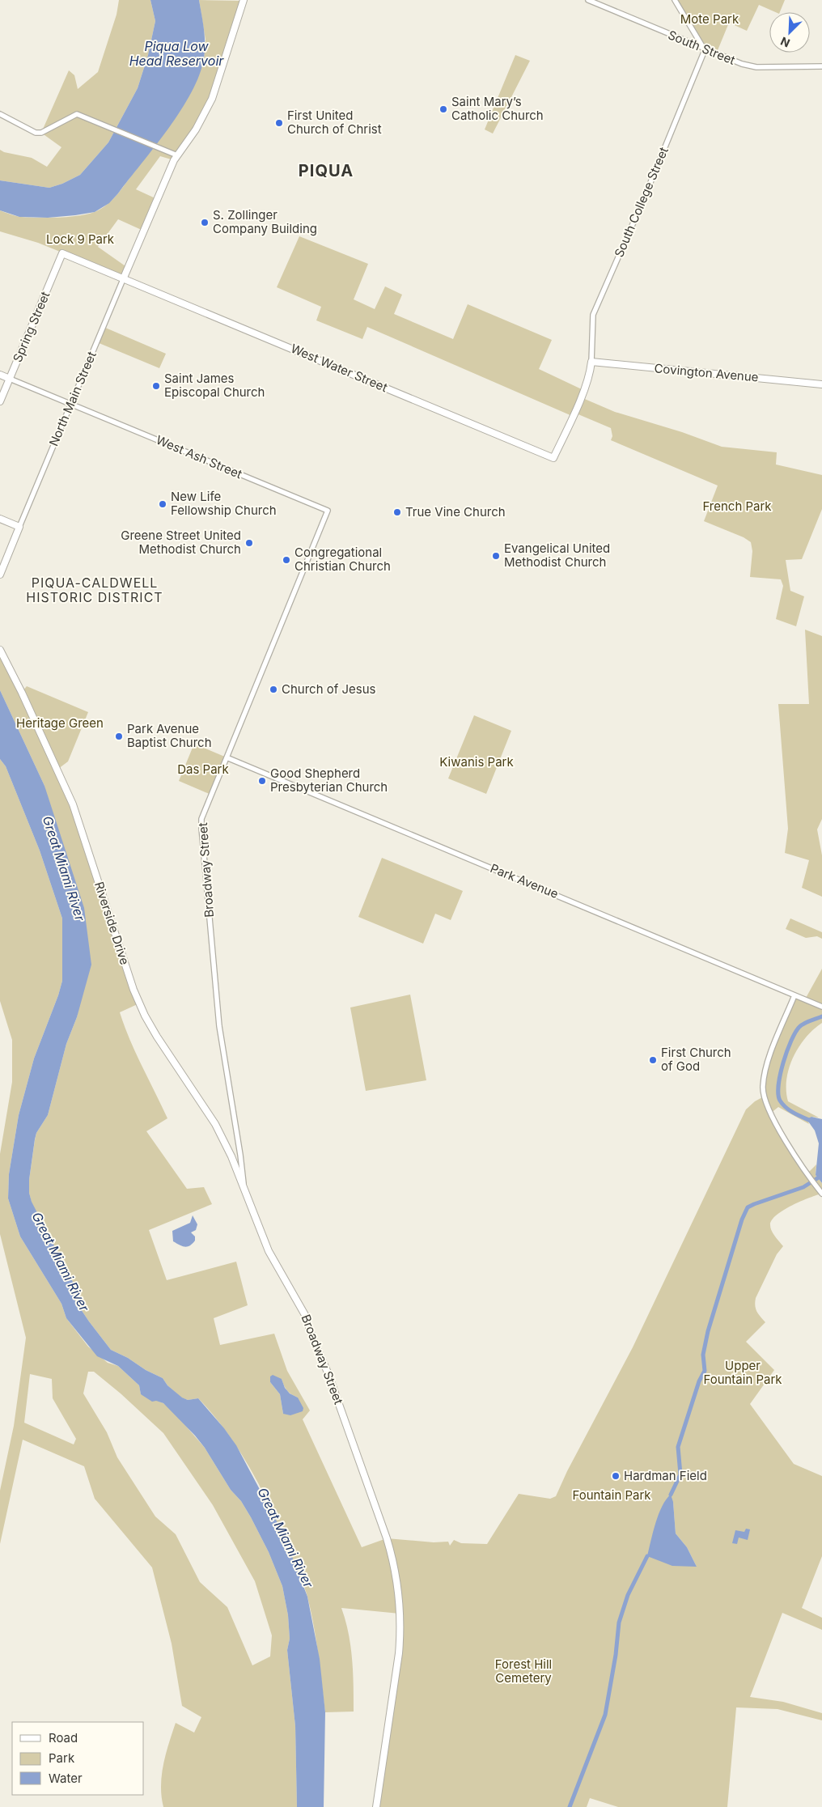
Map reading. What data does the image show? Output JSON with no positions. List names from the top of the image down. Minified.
{"streets":{"main road":["South College Street","Spring Street","West Water Street","Covington Avenue","North Main Street","Broadway Street","Riverside Drive"],"street":["South Street","West Ash Street","Park Avenue"]},"crossings":[["South Street","South College Street"],["South College Street","West Water Street"],["South College Street","Covington Avenue"],["Spring Street","West Water Street"],["Spring Street","West Ash Street"],["West Water Street","North Main Street"],["North Main Street","West Ash Street"],["West Ash Street","Broadway Street"],["Broadway Street","Park Avenue"],["Broadway Street","Riverside Drive"]],"districts":["PIQUA","PIQUA-CALDWELL HISTORIC DISTRICT"],"water":["Piqua Low Head Reservoir","Great Miami River"],"parks":["Mote Park","Lock 9 Park","French Park","Heritage Green","Kiwanis Park","Das Park","Upper Fountain Park","Fountain Park","Forest Hill Cemetery"],"places":["Saint Mary’s Catholic Church","First United Church of Christ","S. Zollinger Company Building","Saint James Episcopal Church","New Life Fellowship Church","True Vine Church","Greene Street United Methodist Church","Evangelical United Methodist Church","Congregational Christian Church","Church of Jesus","Park Avenue Baptist Church","Good Shepherd Presbyterian Church","First Church of God","Hardman Field"],"legend":["Road","Park","Water"],"north":"bottom left"}
